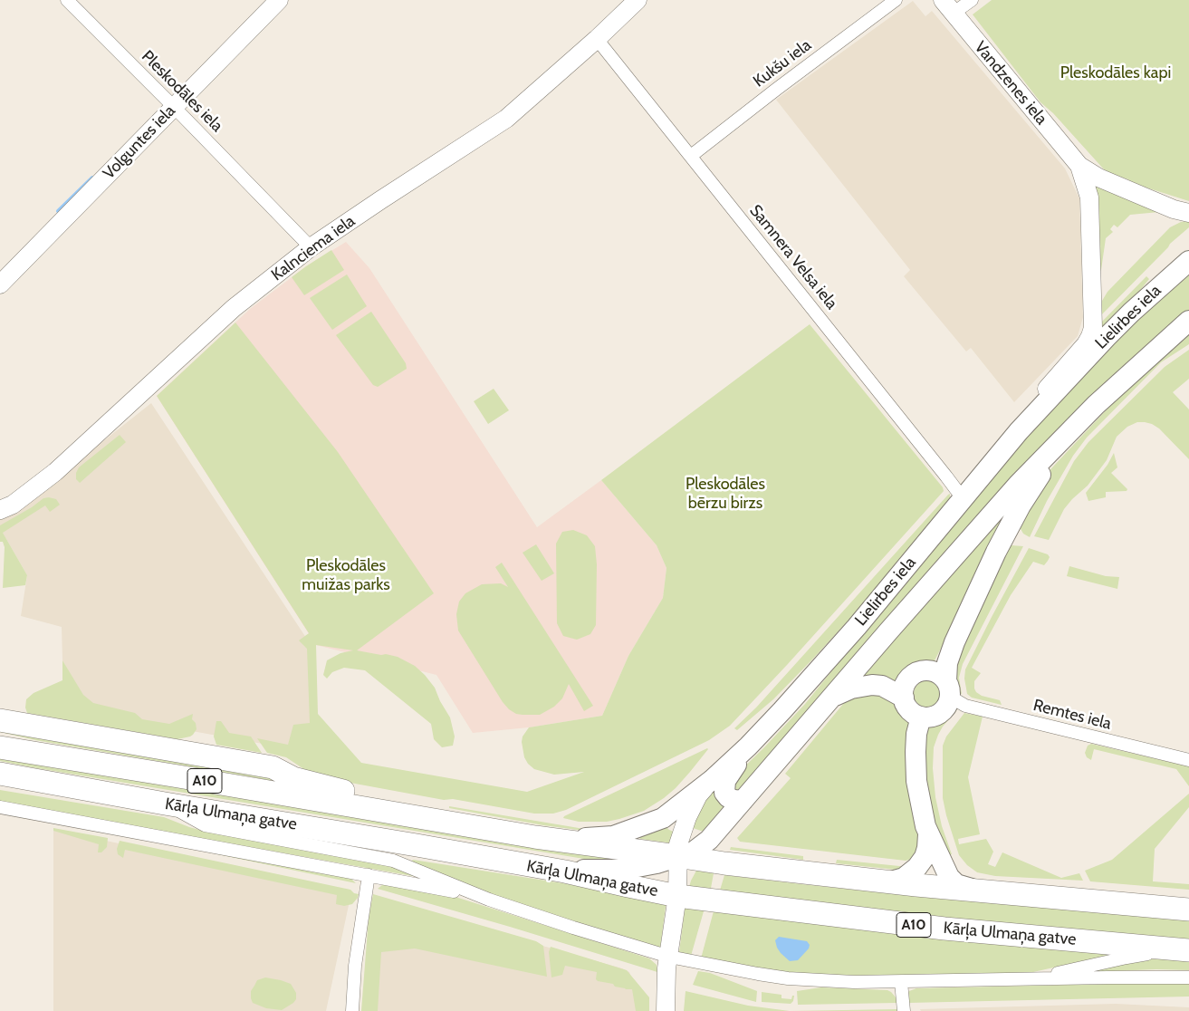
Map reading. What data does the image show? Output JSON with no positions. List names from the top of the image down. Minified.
{"streets":{"highway":["A10","Kārļa Ulmaņa gatve"],"main road":["Lielirbes iela"],"street":["Kukšu iela","Vandzenes iela","Pleskodāles iela","Volguntes iela","Kalnciema iela","Samnera Velsa iela","Remtes iela"]},"crossings":[["Kukšu iela","Samnera Velsa iela"],["Vandzenes iela","Lielirbes iela"],["Pleskodāles iela","Volguntes iela"],["Pleskodāles iela","Kalnciema iela"],["Kalnciema iela","Samnera Velsa iela"],["Samnera Velsa iela","Lielirbes iela"],["Lielirbes iela","Kārļa Ulmaņa gatve"]],"parks":["Pleskodāles kapi","Pleskodāles bērzu birzs","Pleskodāles muižas parks"]}
